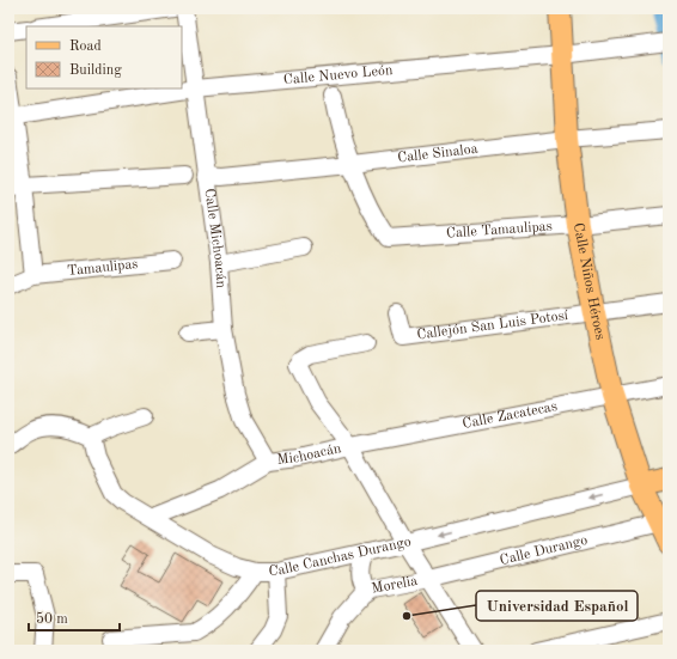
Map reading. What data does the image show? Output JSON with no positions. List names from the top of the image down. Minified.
{"streets":{"main road":["Calle Niños Héroes","Calle Canchas Durango"],"street":["Calle Nuevo León","Calle Sinaloa","Calle Tamaulipas","Calle Michoacán","Tamaulipas","Callejón San Luis Potosí","Calle Zacatecas","Michoacán","Calle Durango","Morelia"]},"crossings":[["Calle Nuevo León","Calle Michoacán"],["Calle Nuevo León","Calle Niños Héroes"],["Calle Sinaloa","Calle Tamaulipas"],["Calle Sinaloa","Calle Michoacán"],["Calle Sinaloa","Calle Niños Héroes"],["Calle Tamaulipas","Calle Niños Héroes"],["Calle Michoacán","Michoacán"],["Calle Niños Héroes","Callejón San Luis Potosí"],["Calle Niños Héroes","Calle Zacatecas"],["Calle Niños Héroes","Calle Durango"],["Calle Niños Héroes","Calle Canchas Durango"],["Calle Zacatecas","Michoacán"],["Calle Durango","Morelia"]],"one_way":["Calle Canchas Durango"],"places":["Universidad Español"],"legend":["Road","Building"],"scale_bar":"50 m"}
